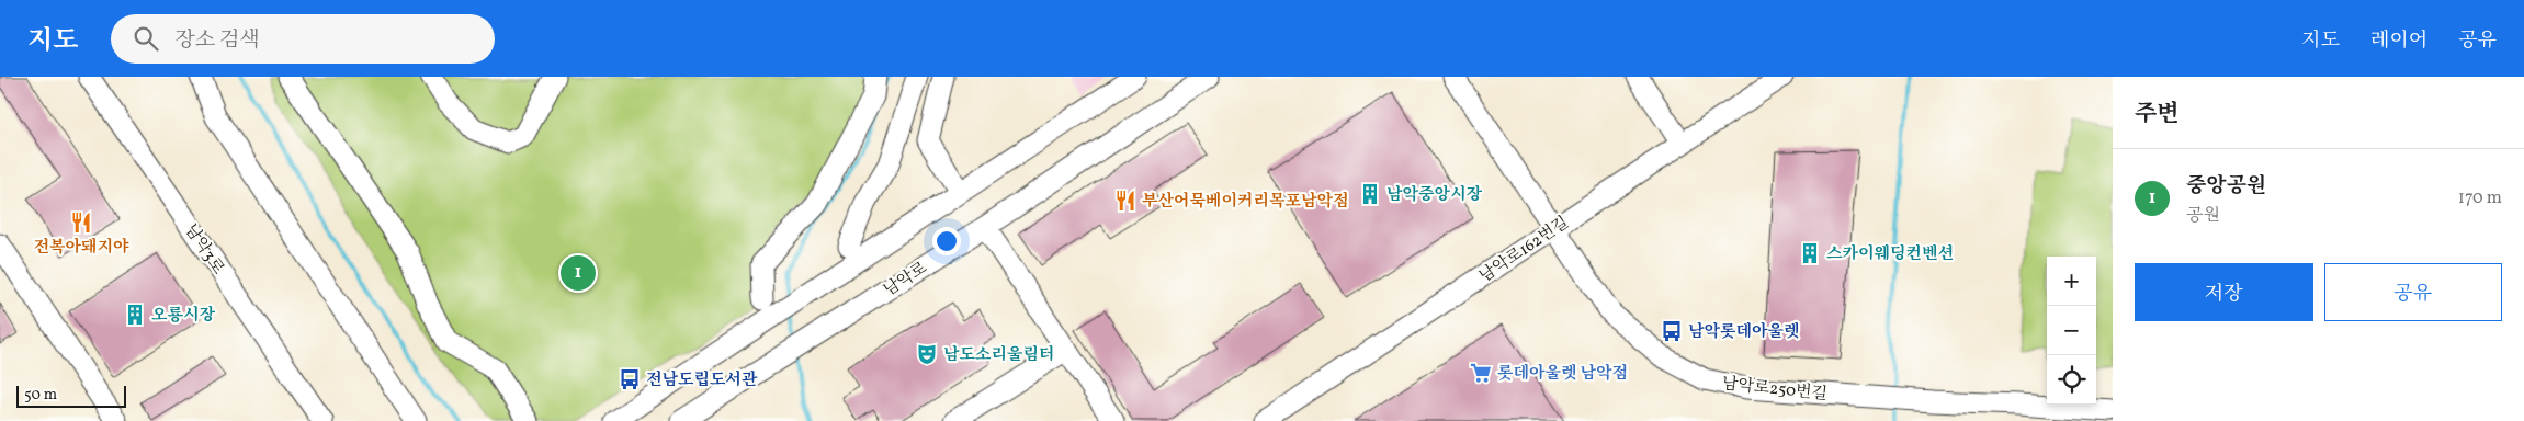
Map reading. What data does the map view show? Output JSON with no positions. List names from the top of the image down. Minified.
{"streets":{"street":["남악3로","남악로162번길","남악로","남악로250번길"]},"crossings":[["남악로162번길","남악로250번길"]],"places":{"building":["남악중앙시장","스카이웨딩컨벤션","오룡시장"],"restaurant":["부산어묵베이커리목포남악점","전복아돼지야"],"bus stop":["남악롯데아울렛","전남도립도서관"],"theatre":["남도소리울림터"],"supermarket":["롯데아울렛 남악점"]},"scale_bar":"50 m","page":{"header":"지도","search":"장소 검색","nav":["지도","레이어","공유"],"heading":"주변","list":[{"mark":"1","name":"중앙공원","note":"공원","value":"170 m"}],"buttons":["저장","공유"],"pins":"1","map_buttons":["+","−"],"scale":"50 m"}}
